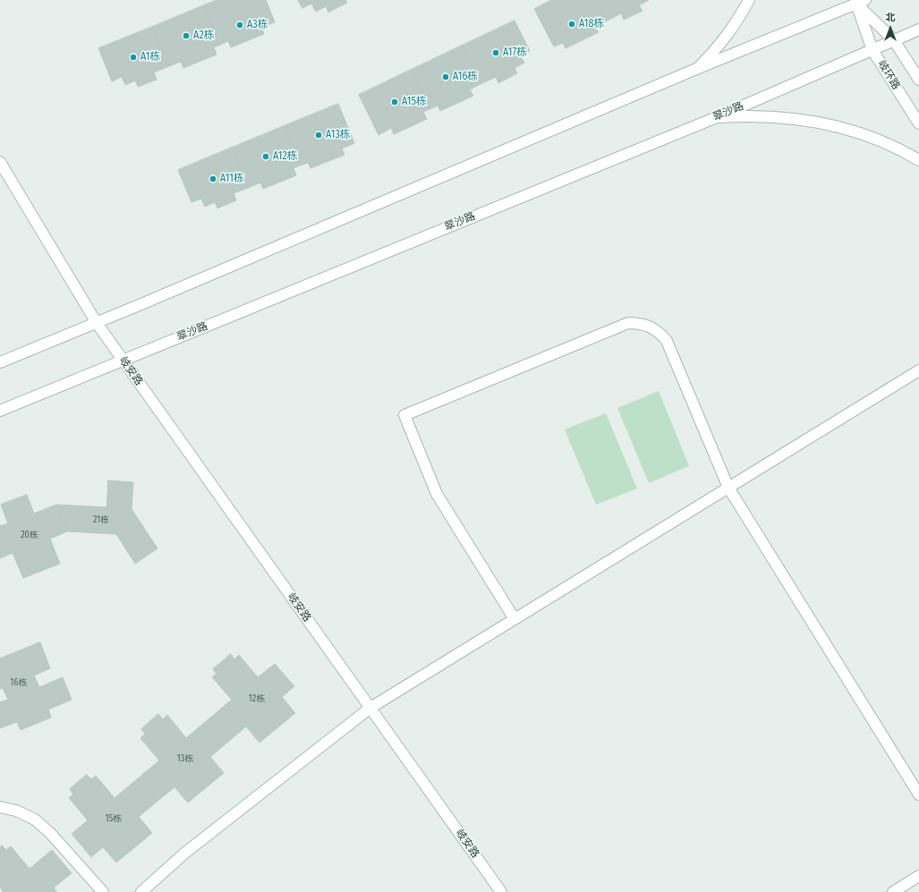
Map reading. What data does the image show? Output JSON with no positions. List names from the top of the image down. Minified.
{"streets":{"street":["岐环路","翠沙路","岐安路"]},"crossings":[["岐环路","翠沙路"],["翠沙路","岐安路"]],"places":["A18栋","A3栋","A2栋","A17栋","A1栋","A16栋","A15栋","A13栋","A12栋","A11栋"],"house_numbers":["21栋","20栋","16栋","12栋","13栋","15栋"],"north":"top"}
